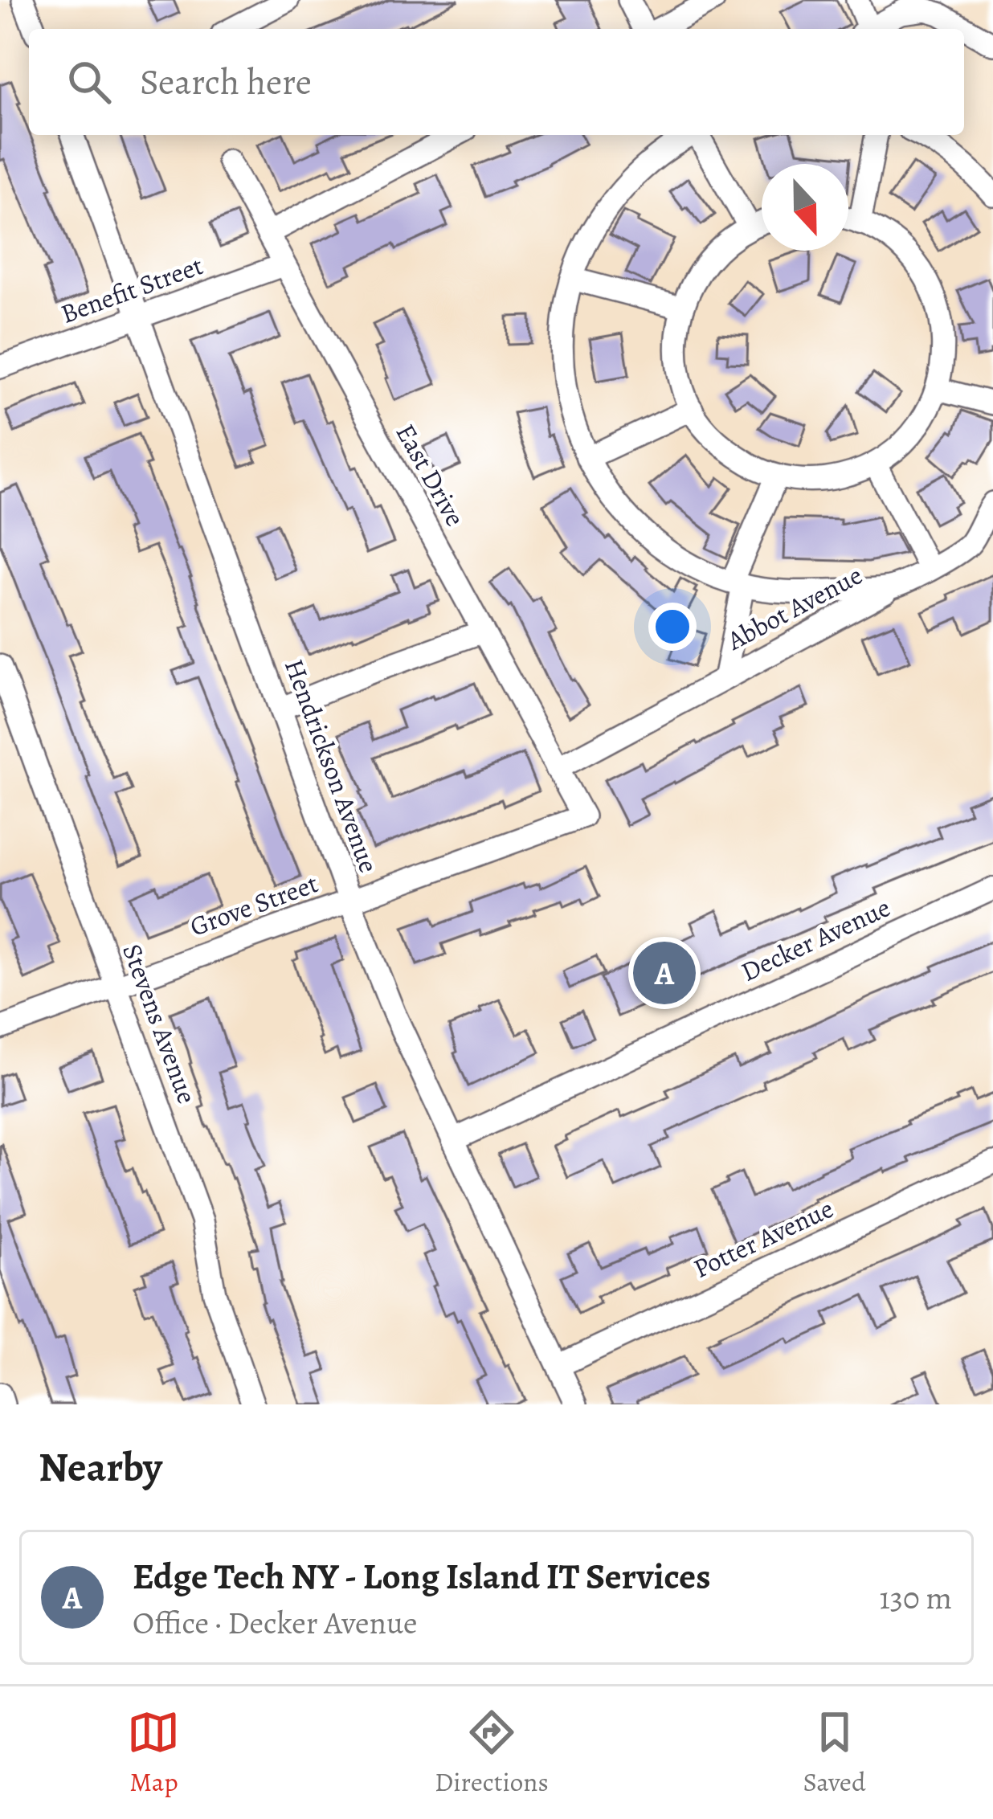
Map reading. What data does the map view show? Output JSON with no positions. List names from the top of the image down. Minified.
{"streets":{"street":["Benefit Street","East Drive","Abbot Avenue","Hendrickson Avenue","Grove Street","Decker Avenue","Stevens Avenue","Potter Avenue"]},"crossings":[["Benefit Street","East Drive"],["Benefit Street","Hendrickson Avenue"],["East Drive","Abbot Avenue"],["East Drive","Grove Street"],["Hendrickson Avenue","Grove Street"],["Hendrickson Avenue","Decker Avenue"],["Hendrickson Avenue","Potter Avenue"],["Grove Street","Stevens Avenue"]],"north":"bottom","page":{"search":"Search here","pins":"A","heading":"Nearby","list":[{"mark":"A","name":"Edge Tech NY - Long Island IT Services","note":"Office · Decker Avenue","value":"130 m"}],"nav":["Map","Directions","Saved"]}}
